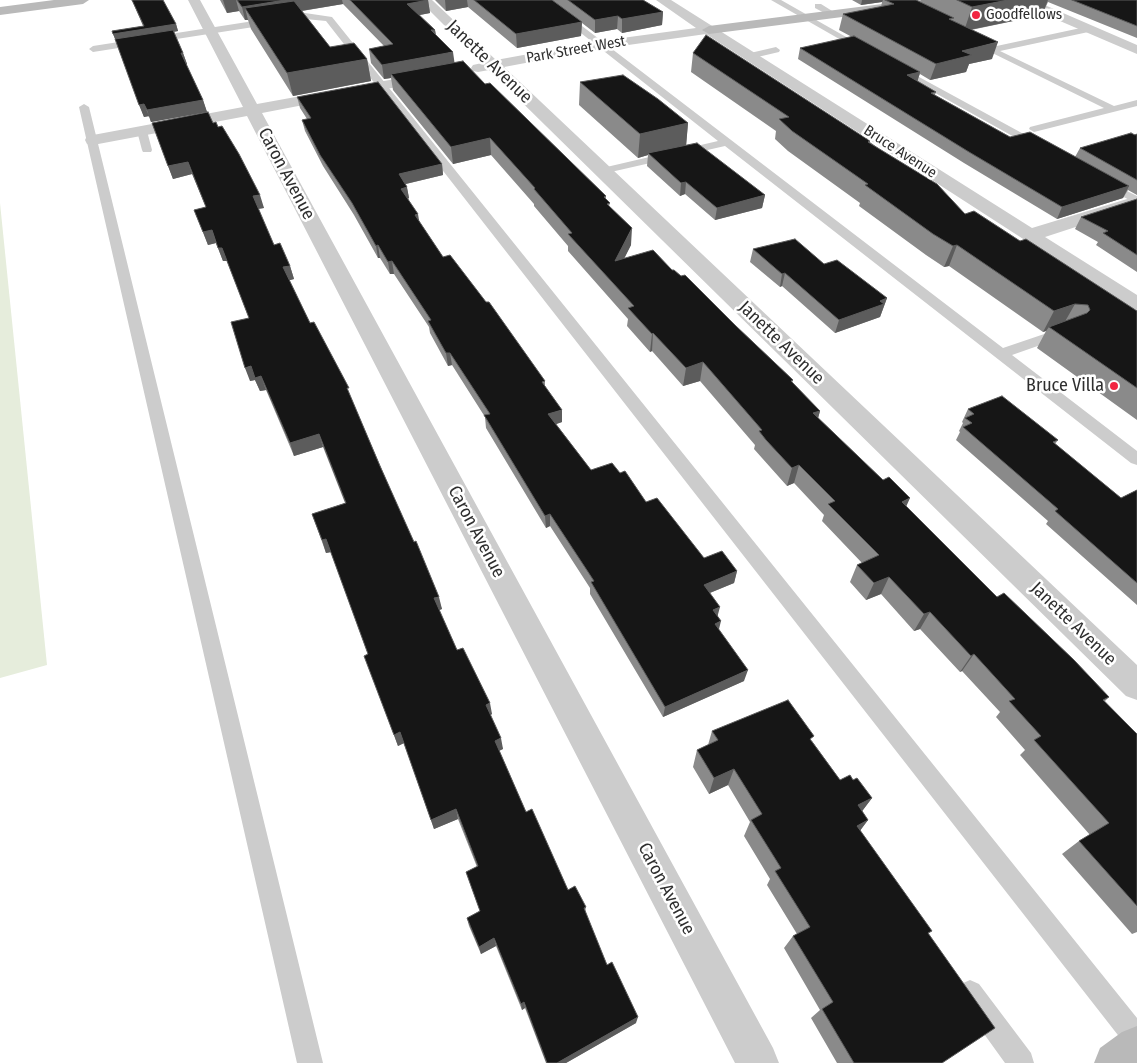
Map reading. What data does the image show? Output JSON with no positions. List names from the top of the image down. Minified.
{"streets":{"street":["Park Street West","Janette Avenue","Bruce Avenue","Caron Avenue"]},"crossings":[["Park Street West","Janette Avenue"],["Park Street West","Bruce Avenue"]],"places":["Goodfellows","Bruce Villa"]}
